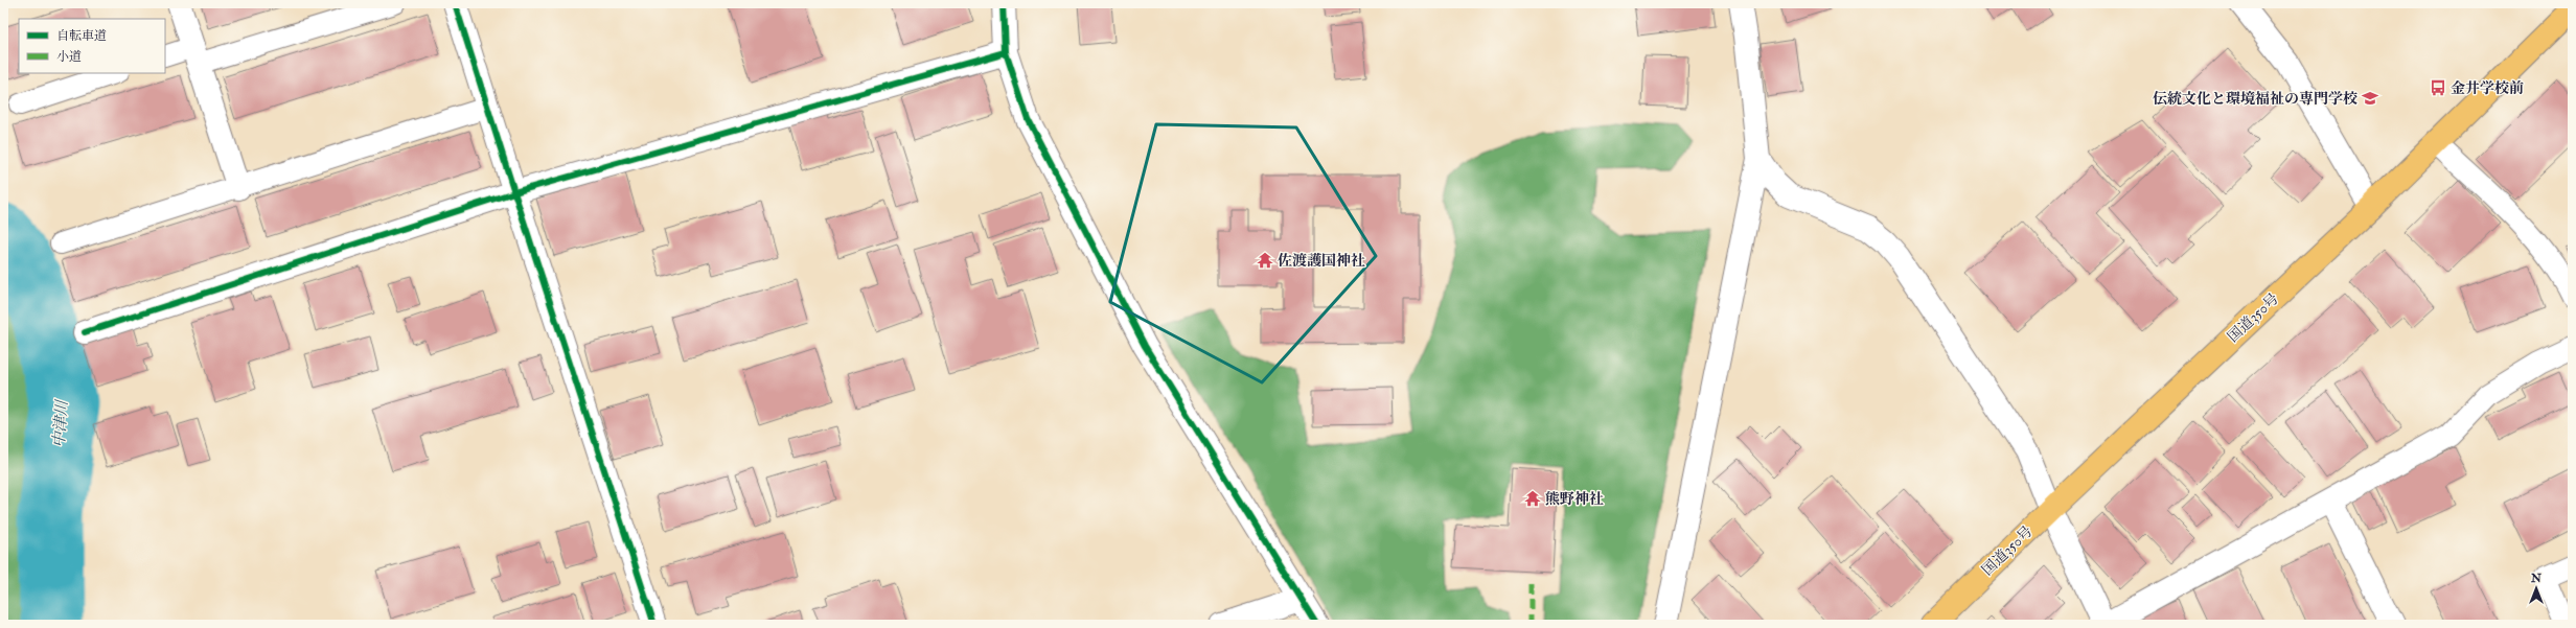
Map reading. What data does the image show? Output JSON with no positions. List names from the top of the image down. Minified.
{"streets":{"highway":["国道350号"]},"water":["中津川"],"places":{"bus stop":["金井学校前"],"school or university":["伝統文化と環境福祉の専門学校"],"temple":["佐渡護国神社","熊野神社"]},"legend":["自転車道","小道"],"north":"top"}
